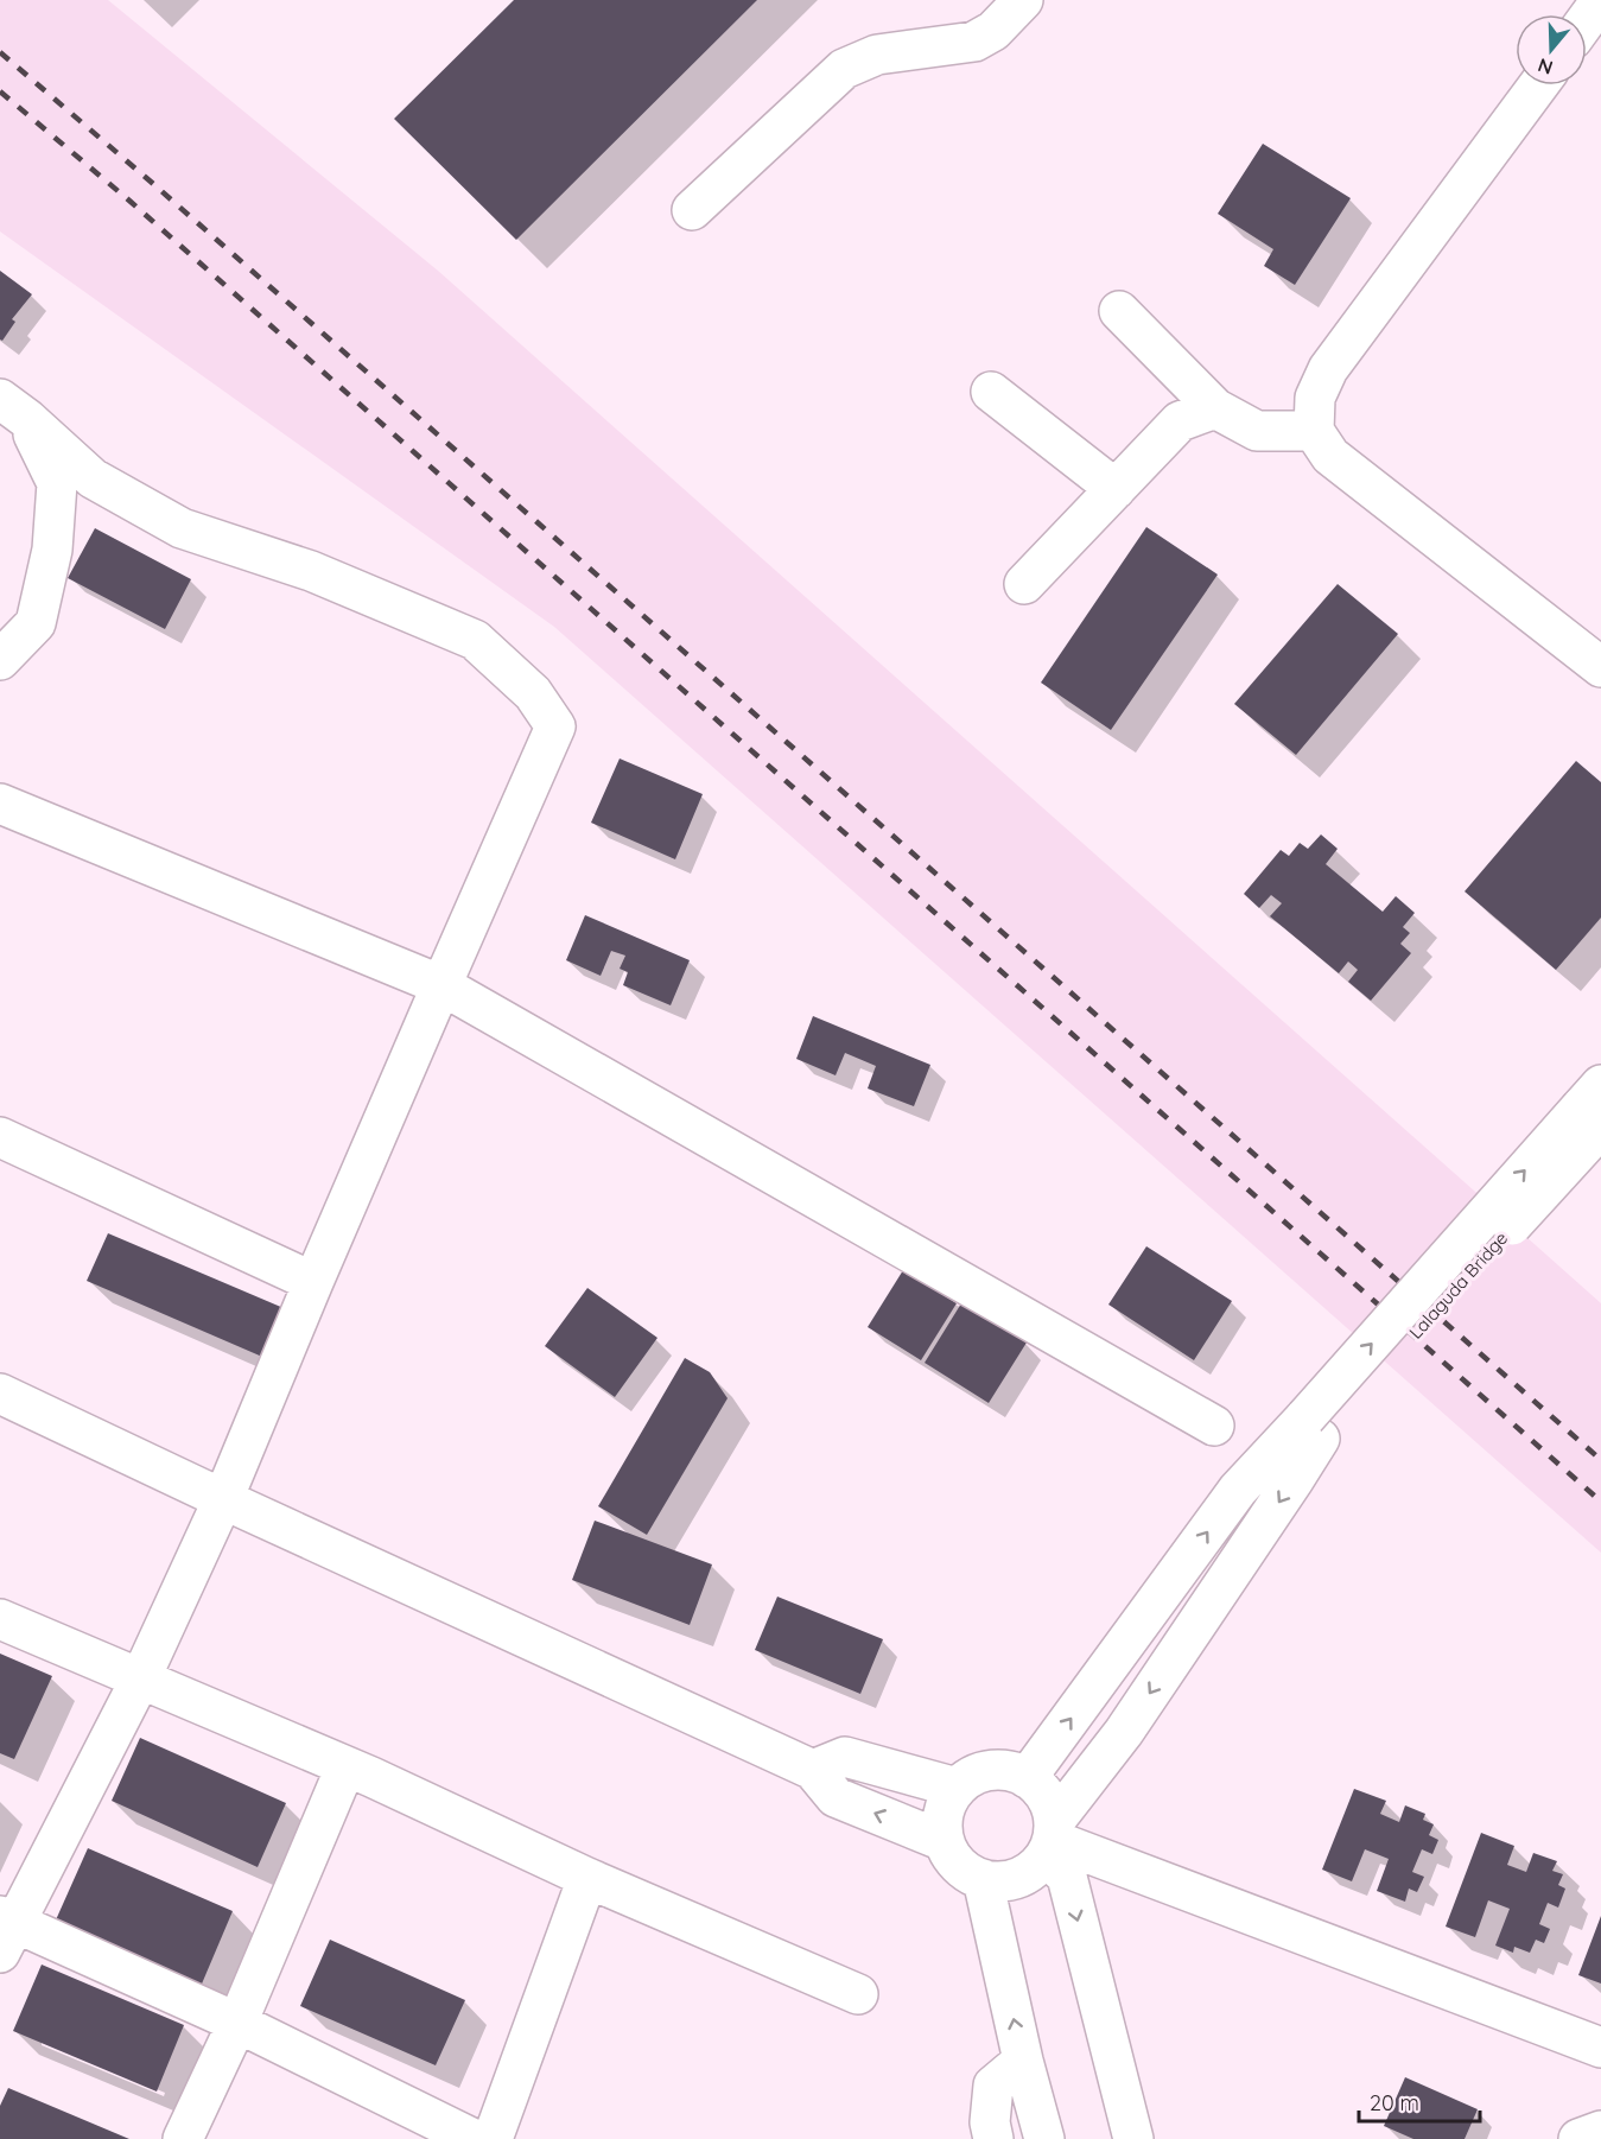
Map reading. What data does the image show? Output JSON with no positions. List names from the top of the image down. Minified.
{"streets":{"street":["Lalaguda Bridge"]},"scale_bar":"20 m","north":"bottom"}
